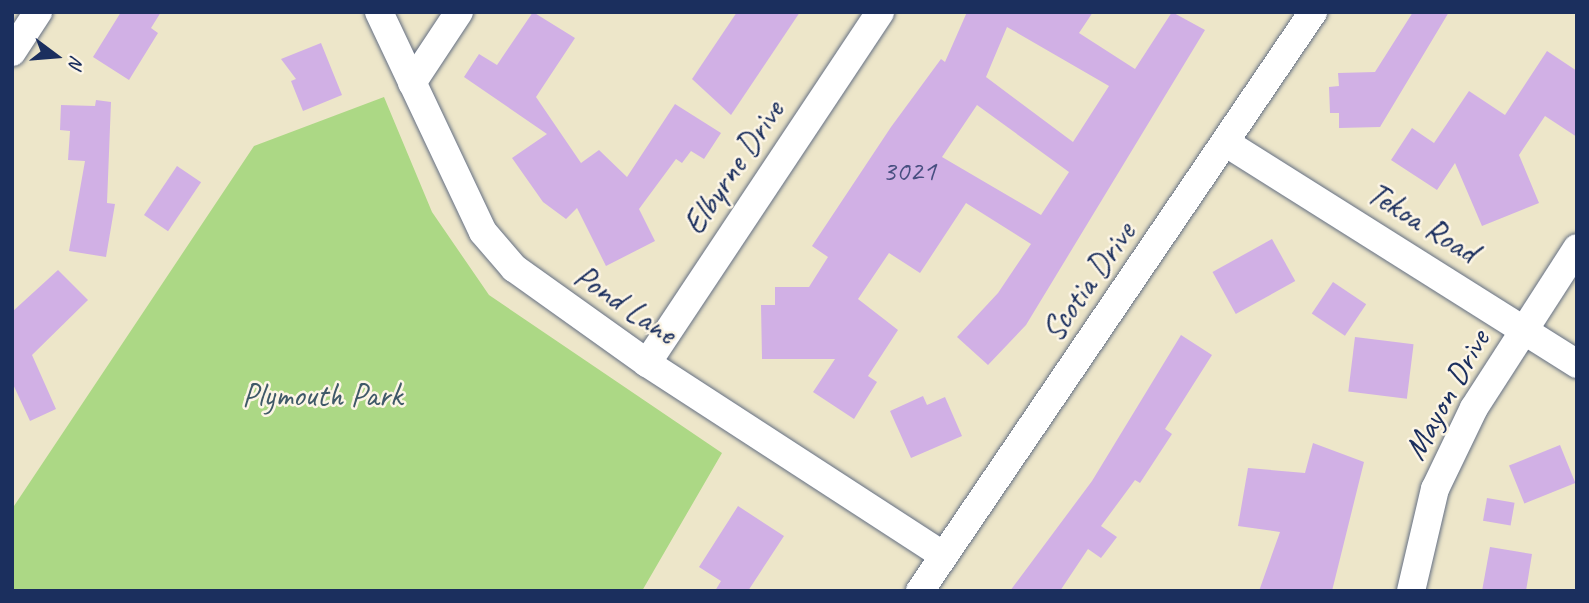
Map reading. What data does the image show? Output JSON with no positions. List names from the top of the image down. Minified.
{"streets":{"street":["Elbyrne Drive","Tekoa Road","Scotia Drive","Pond Lane","Mayon Drive"]},"crossings":[["Elbyrne Drive","Pond Lane"],["Tekoa Road","Scotia Drive"],["Tekoa Road","Mayon Drive"],["Scotia Drive","Pond Lane"]],"parks":["Plymouth Park"],"house_numbers":["3021"],"north":"right"}
